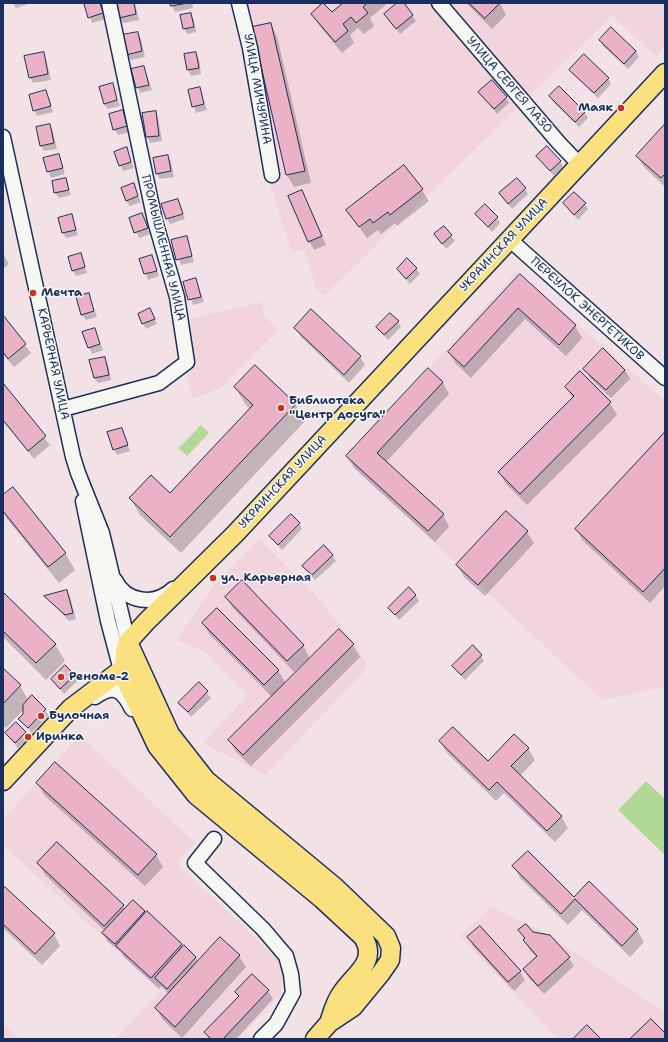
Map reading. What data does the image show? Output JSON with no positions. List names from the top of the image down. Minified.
{"streets":{"main road":["УКРАИНСКАЯ УЛИЦА"],"street":["УЛИЦА СЕРГЕЯ ЛАЗО","УЛИЦА МИЧУРИНА","ПРОМЫШЛЕННАЯ УЛИЦА","ПЕРЕУЛОК ЭНЕРГЕТИКОВ","КАРЬЕРНАЯ УЛИЦА"]},"crossings":[["УЛИЦА СЕРГЕЯ ЛАЗО","УКРАИНСКАЯ УЛИЦА"],["УКРАИНСКАЯ УЛИЦА","ПЕРЕУЛОК ЭНЕРГЕТИКОВ"],["УКРАИНСКАЯ УЛИЦА","КАРЬЕРНАЯ УЛИЦА"],["ПРОМЫШЛЕННАЯ УЛИЦА","КАРЬЕРНАЯ УЛИЦА"]],"places":["Маяк","Мечта","Библиотека \"Центр досуга\"","ул. Карьерная","Реноме-2","Булочная","Иринка"]}
